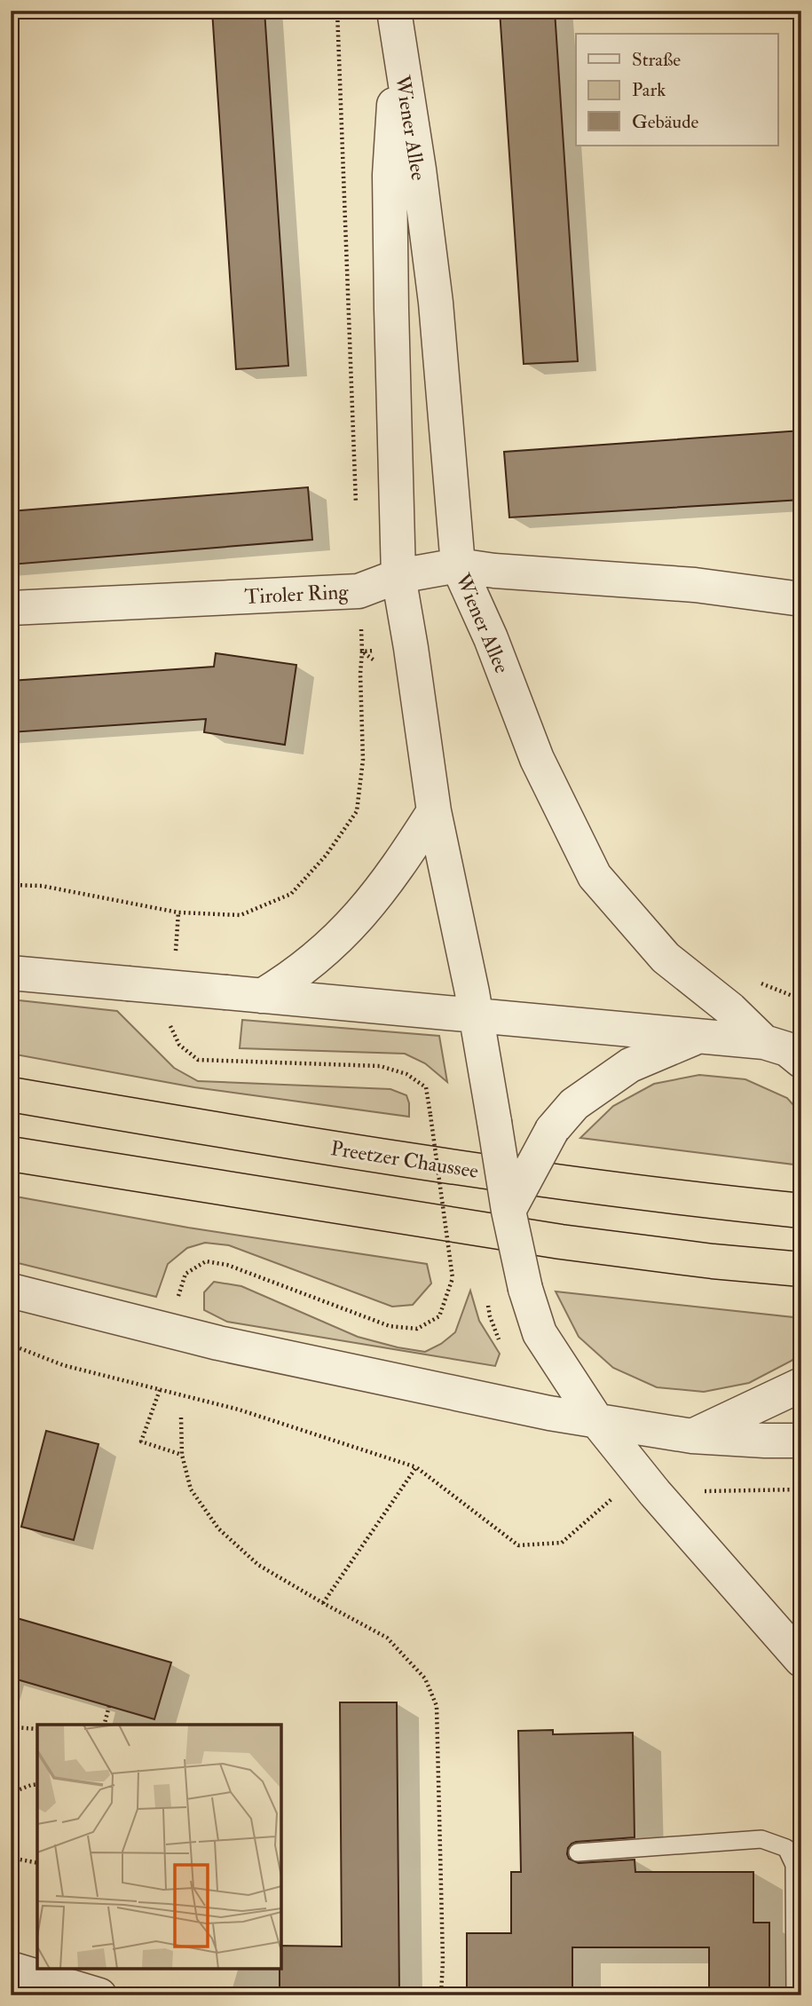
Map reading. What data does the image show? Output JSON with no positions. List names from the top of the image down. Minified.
{"streets":{"highway":["Preetzer Chaussee"],"street":["Wiener Allee","Tiroler Ring"]},"crossings":[["Wiener Allee","Tiroler Ring"]],"legend":["Straße","Park","Gebäude"]}
